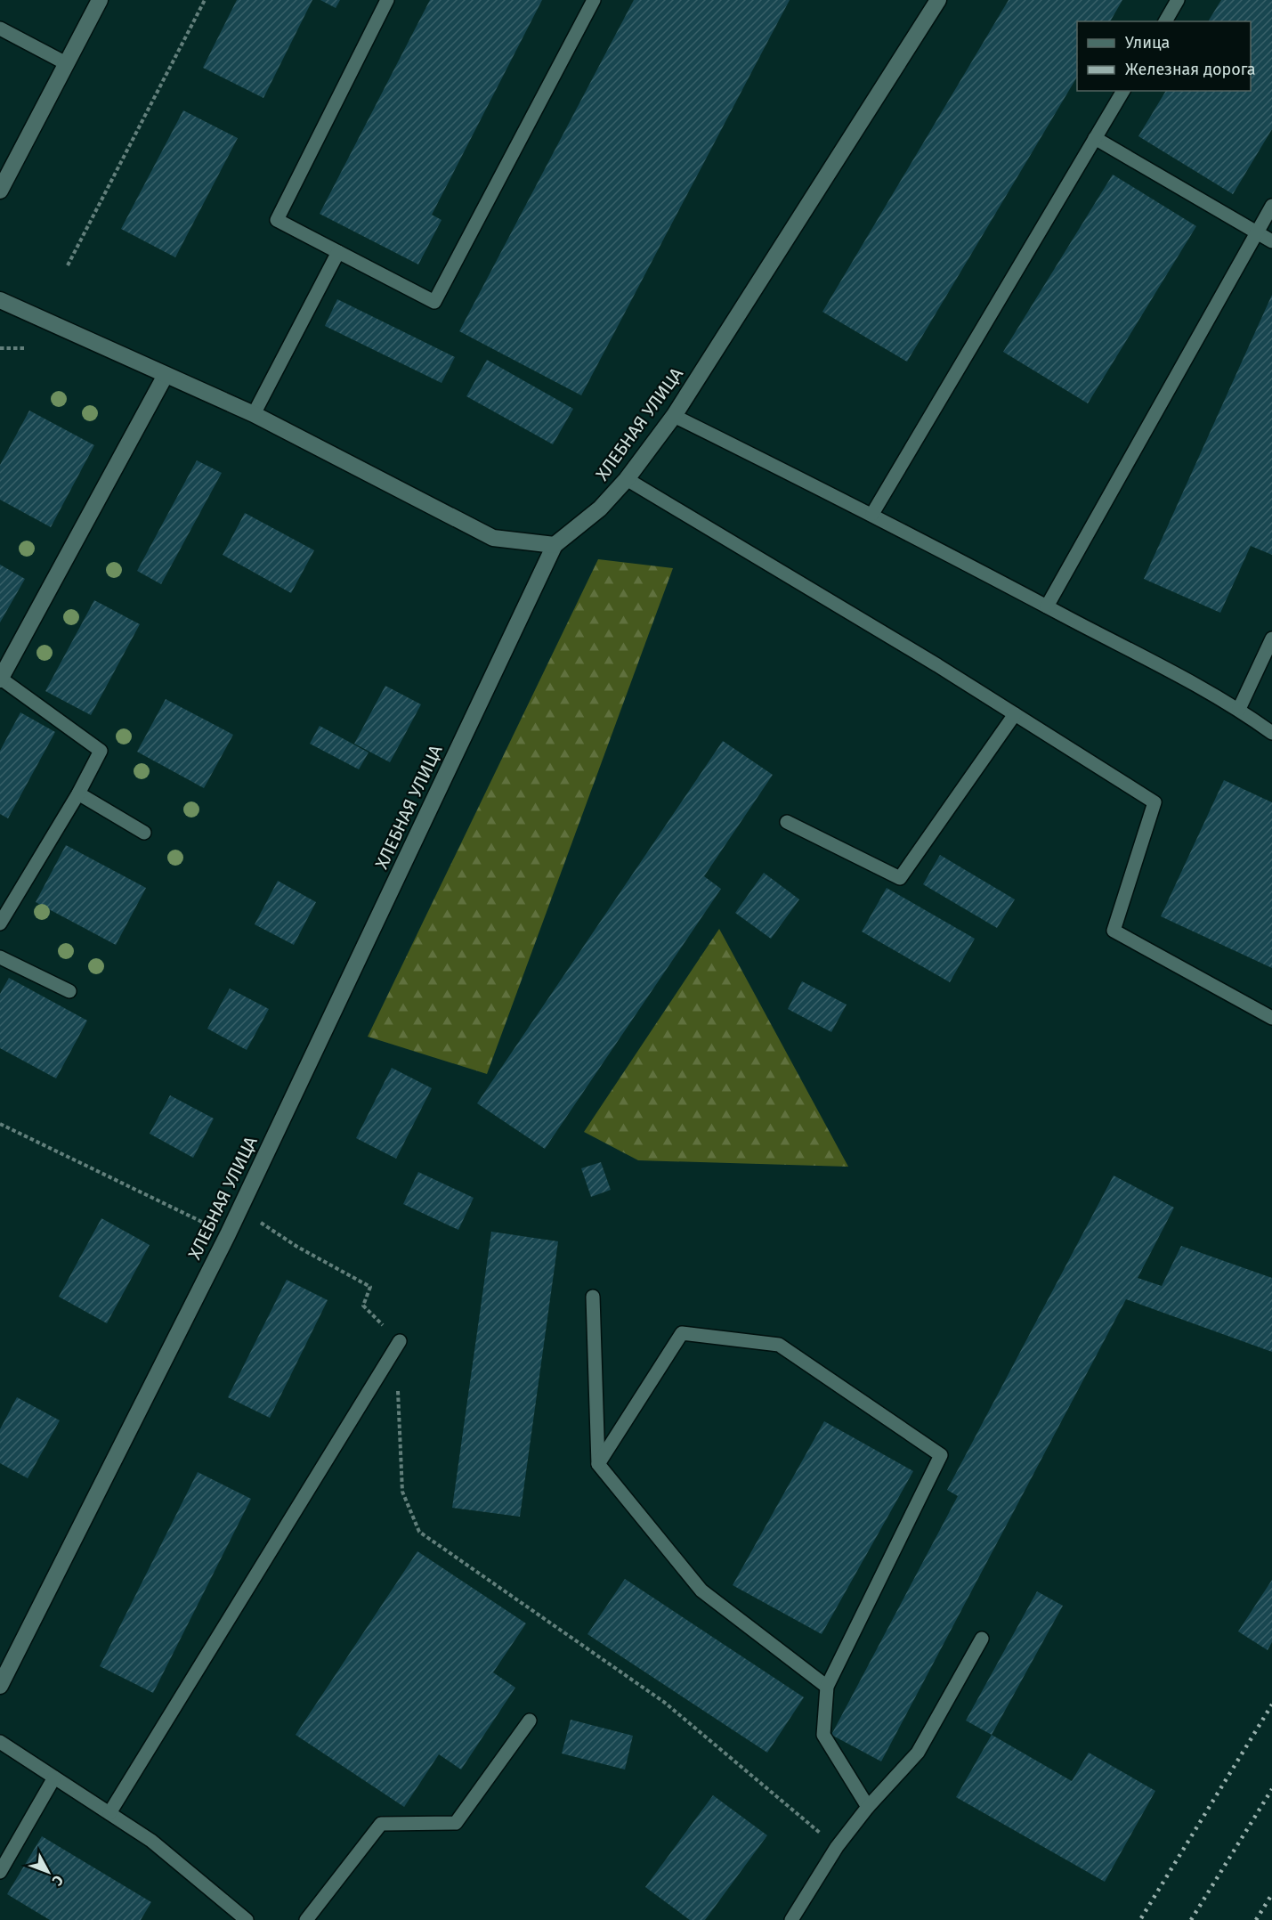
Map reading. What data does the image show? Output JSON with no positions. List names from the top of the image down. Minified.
{"streets":{"street":["ХЛЕБНАЯ УЛИЦА"]},"legend":["Улица","Железная дорога"],"north":"bottom right"}
